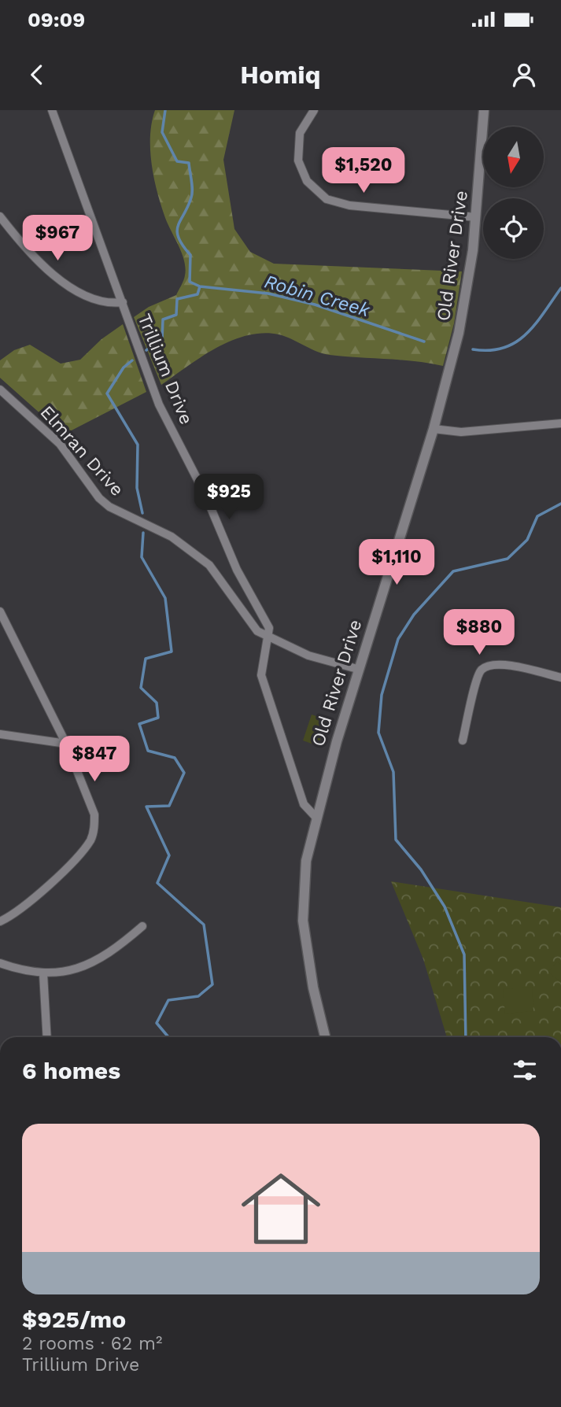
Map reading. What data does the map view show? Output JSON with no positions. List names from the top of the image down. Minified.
{"streets":{"street":["Old River Drive","Trillium Drive","Elmran Drive"]},"crossings":[["Old River Drive","Trillium Drive"],["Old River Drive","Elmran Drive"],["Trillium Drive","Elmran Drive"]],"water":["Robin Creek"],"north":"bottom","page":{"status":"09:09","header":"Homiq","price":["$1,520","$967","$925","$1,110","$880","$847"],"heading":"6 homes","list":[{"name":"$925/mo","note":"2 rooms · 62 m² · Trillium Drive"}]}}
